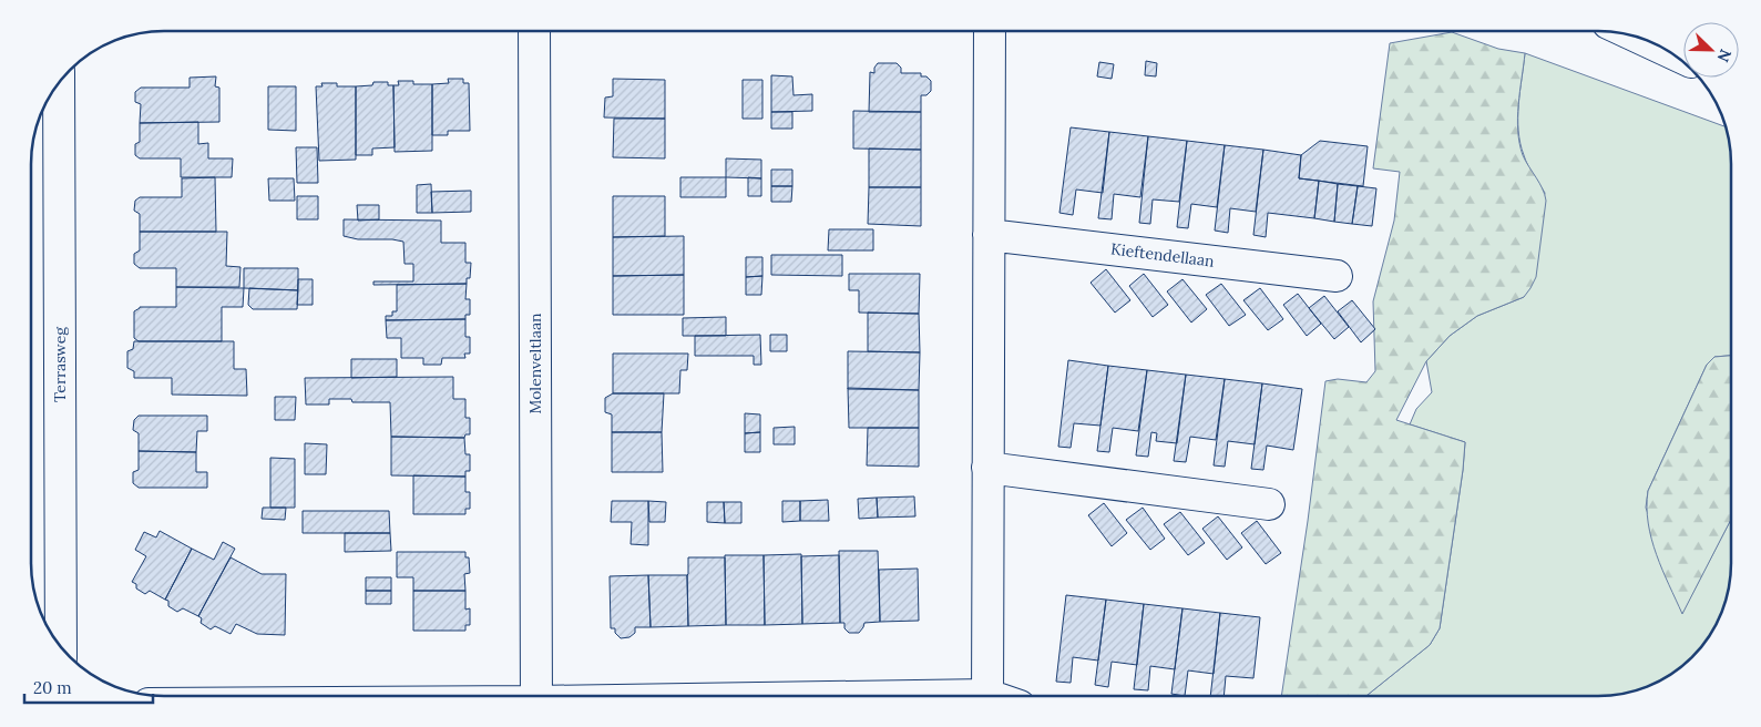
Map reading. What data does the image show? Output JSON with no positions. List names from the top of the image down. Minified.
{"streets":{"street":["Kieftendellaan","Molenveltlaan","Terrasweg"]},"scale_bar":"20 m","north":"bottom right"}
